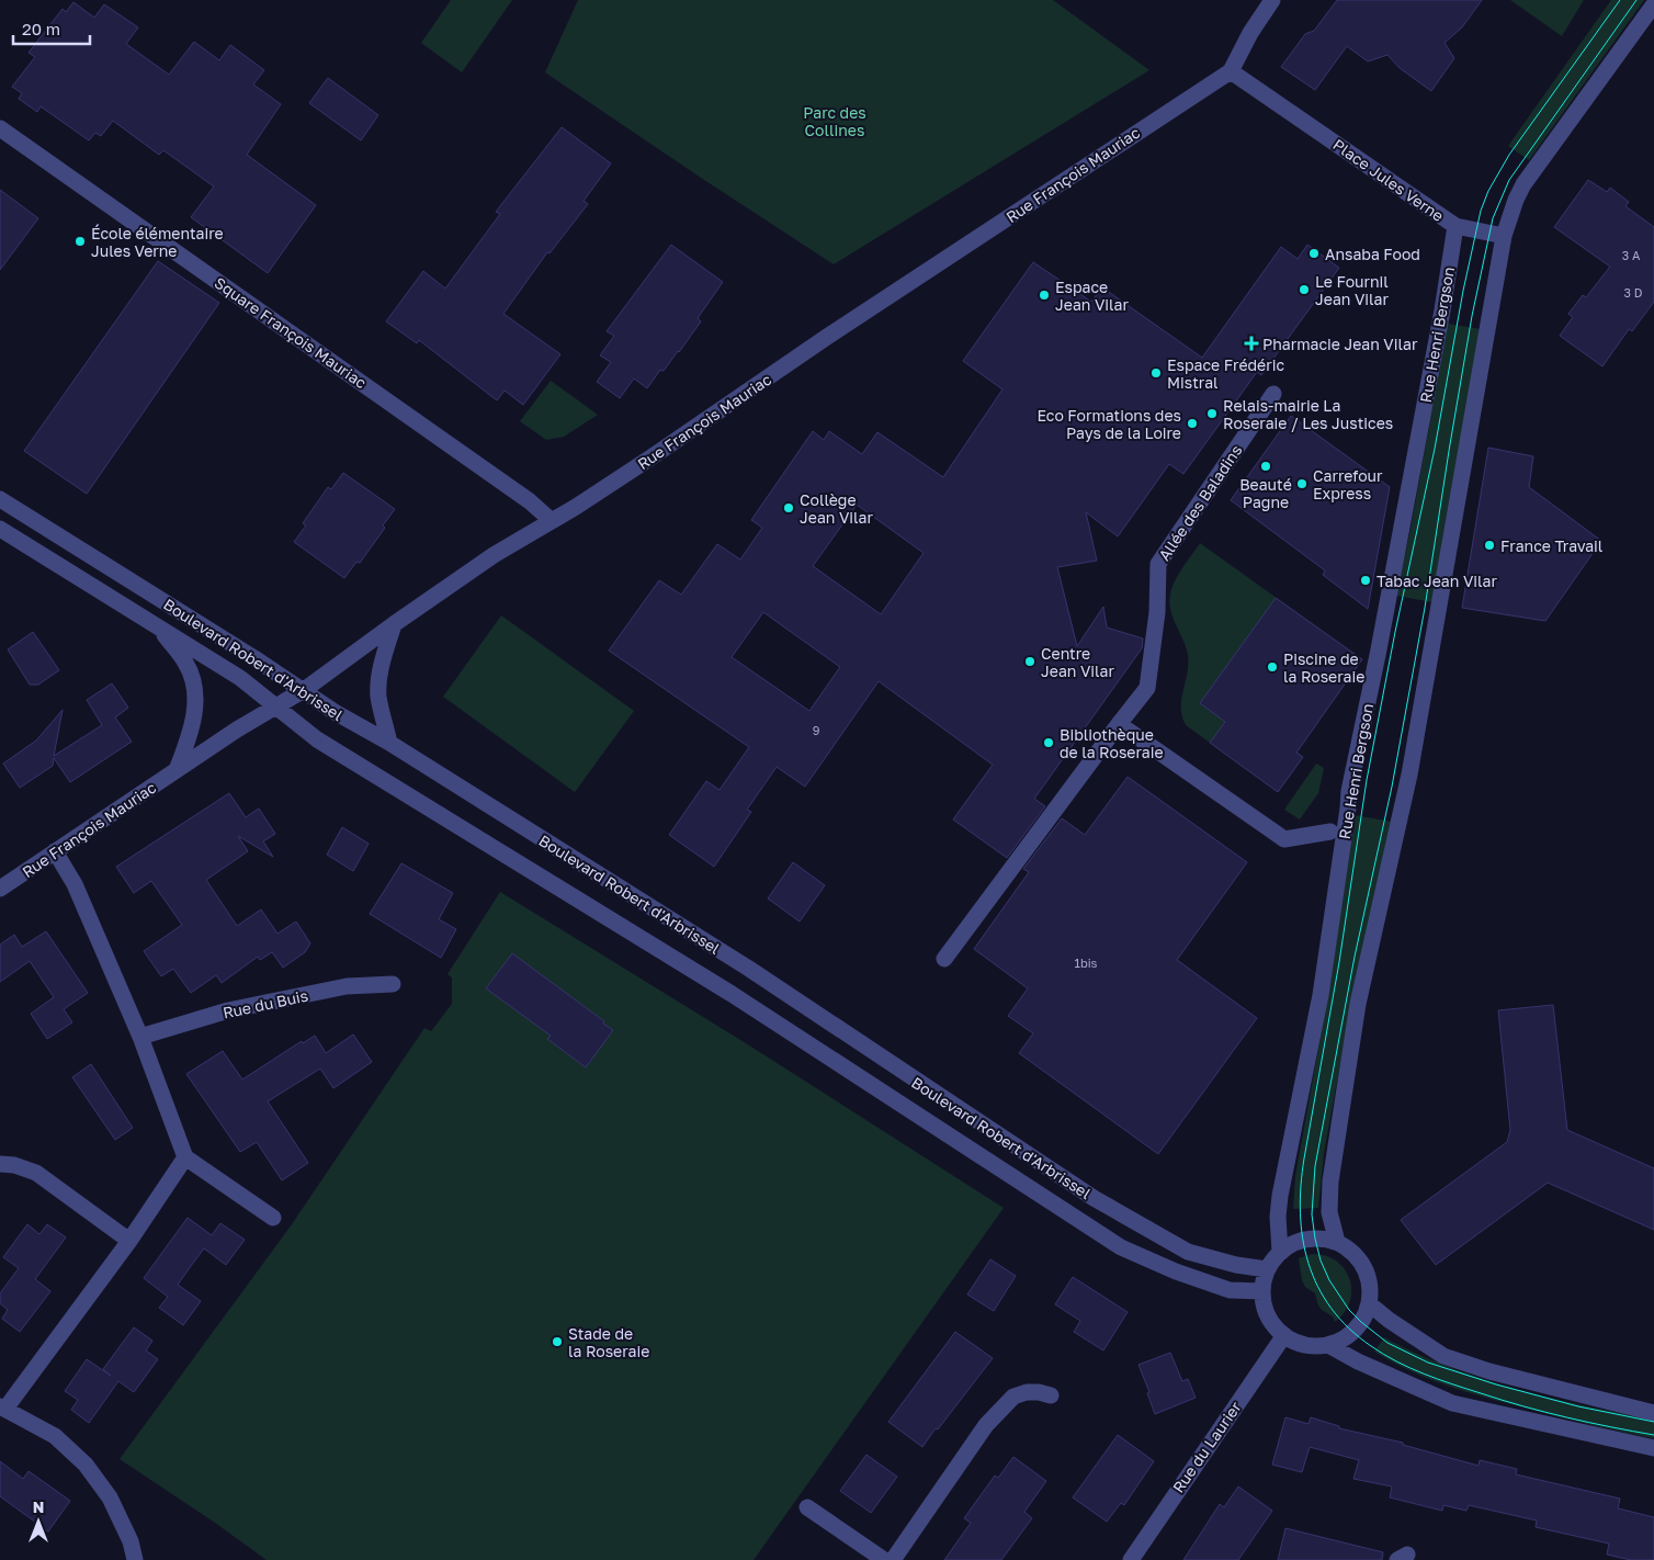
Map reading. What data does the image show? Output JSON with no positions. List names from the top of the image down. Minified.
{"streets":{"street":["Rue François Mauriac","Place Jules Verne","Square François Mauriac","Rue Henri Bergson","Allée des Baladins","Boulevard Robert d'Arbrissel","Rue du Buis","Rue du Laurier"]},"crossings":[["Rue François Mauriac","Place Jules Verne"],["Rue François Mauriac","Square François Mauriac"],["Rue François Mauriac","Boulevard Robert d'Arbrissel"],["Place Jules Verne","Rue Henri Bergson"],["Rue Henri Bergson","Boulevard Robert d'Arbrissel"],["Rue Henri Bergson","Rue du Laurier"],["Boulevard Robert d'Arbrissel","Rue du Laurier"]],"parks":["Parc des Collines"],"places":{"other":["École élémentaire Jules Verne","Ansaba Food","Le Fournil Jean Vilar","Espace Jean Vilar","Espace Frédéric Mistral","Relais-mairie La Roseraie / Les Justices","Eco Formations des Pays de la Loire","Beauté Pagne","Carrefour Express","Collège Jean Vilar","France Travail","Tabac Jean Vilar","Centre Jean Vilar","Piscine de la Roseraie","Bibliothèque de la Roseraie","Stade de la Roseraie"],"health":["Pharmacie Jean Vilar"]},"house_numbers":["3 A","3 D","9","1bis"],"scale_bar":"20 m","north":"top"}
